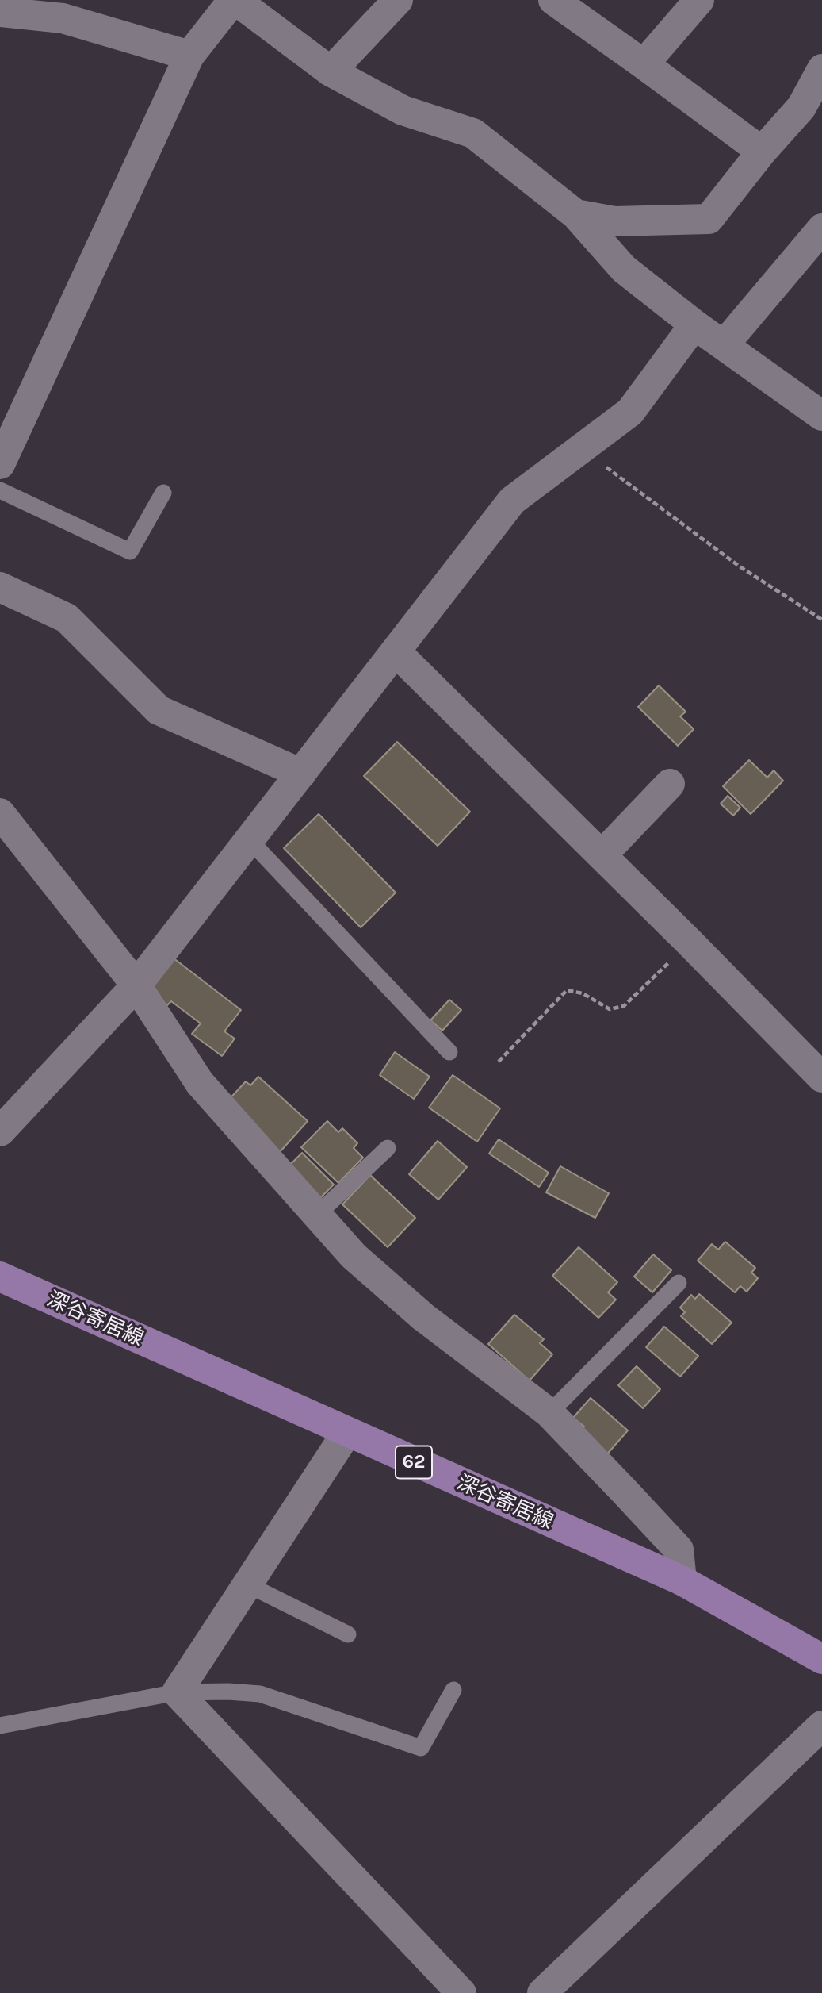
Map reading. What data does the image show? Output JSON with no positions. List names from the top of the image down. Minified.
{"streets":{"main road":["深谷寄居線","62"]}}
